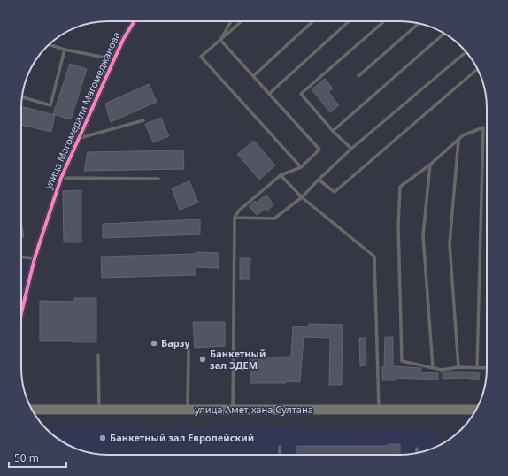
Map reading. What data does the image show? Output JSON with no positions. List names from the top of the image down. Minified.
{"streets":{"main road":["улица Амет-хана Султана"],"street":["улица Магомедали Магомеджановa"]},"places":["Барзу","Банкетный зал ЭДЕМ","Банкетный зал Европейский"],"scale_bar":"50 m"}
